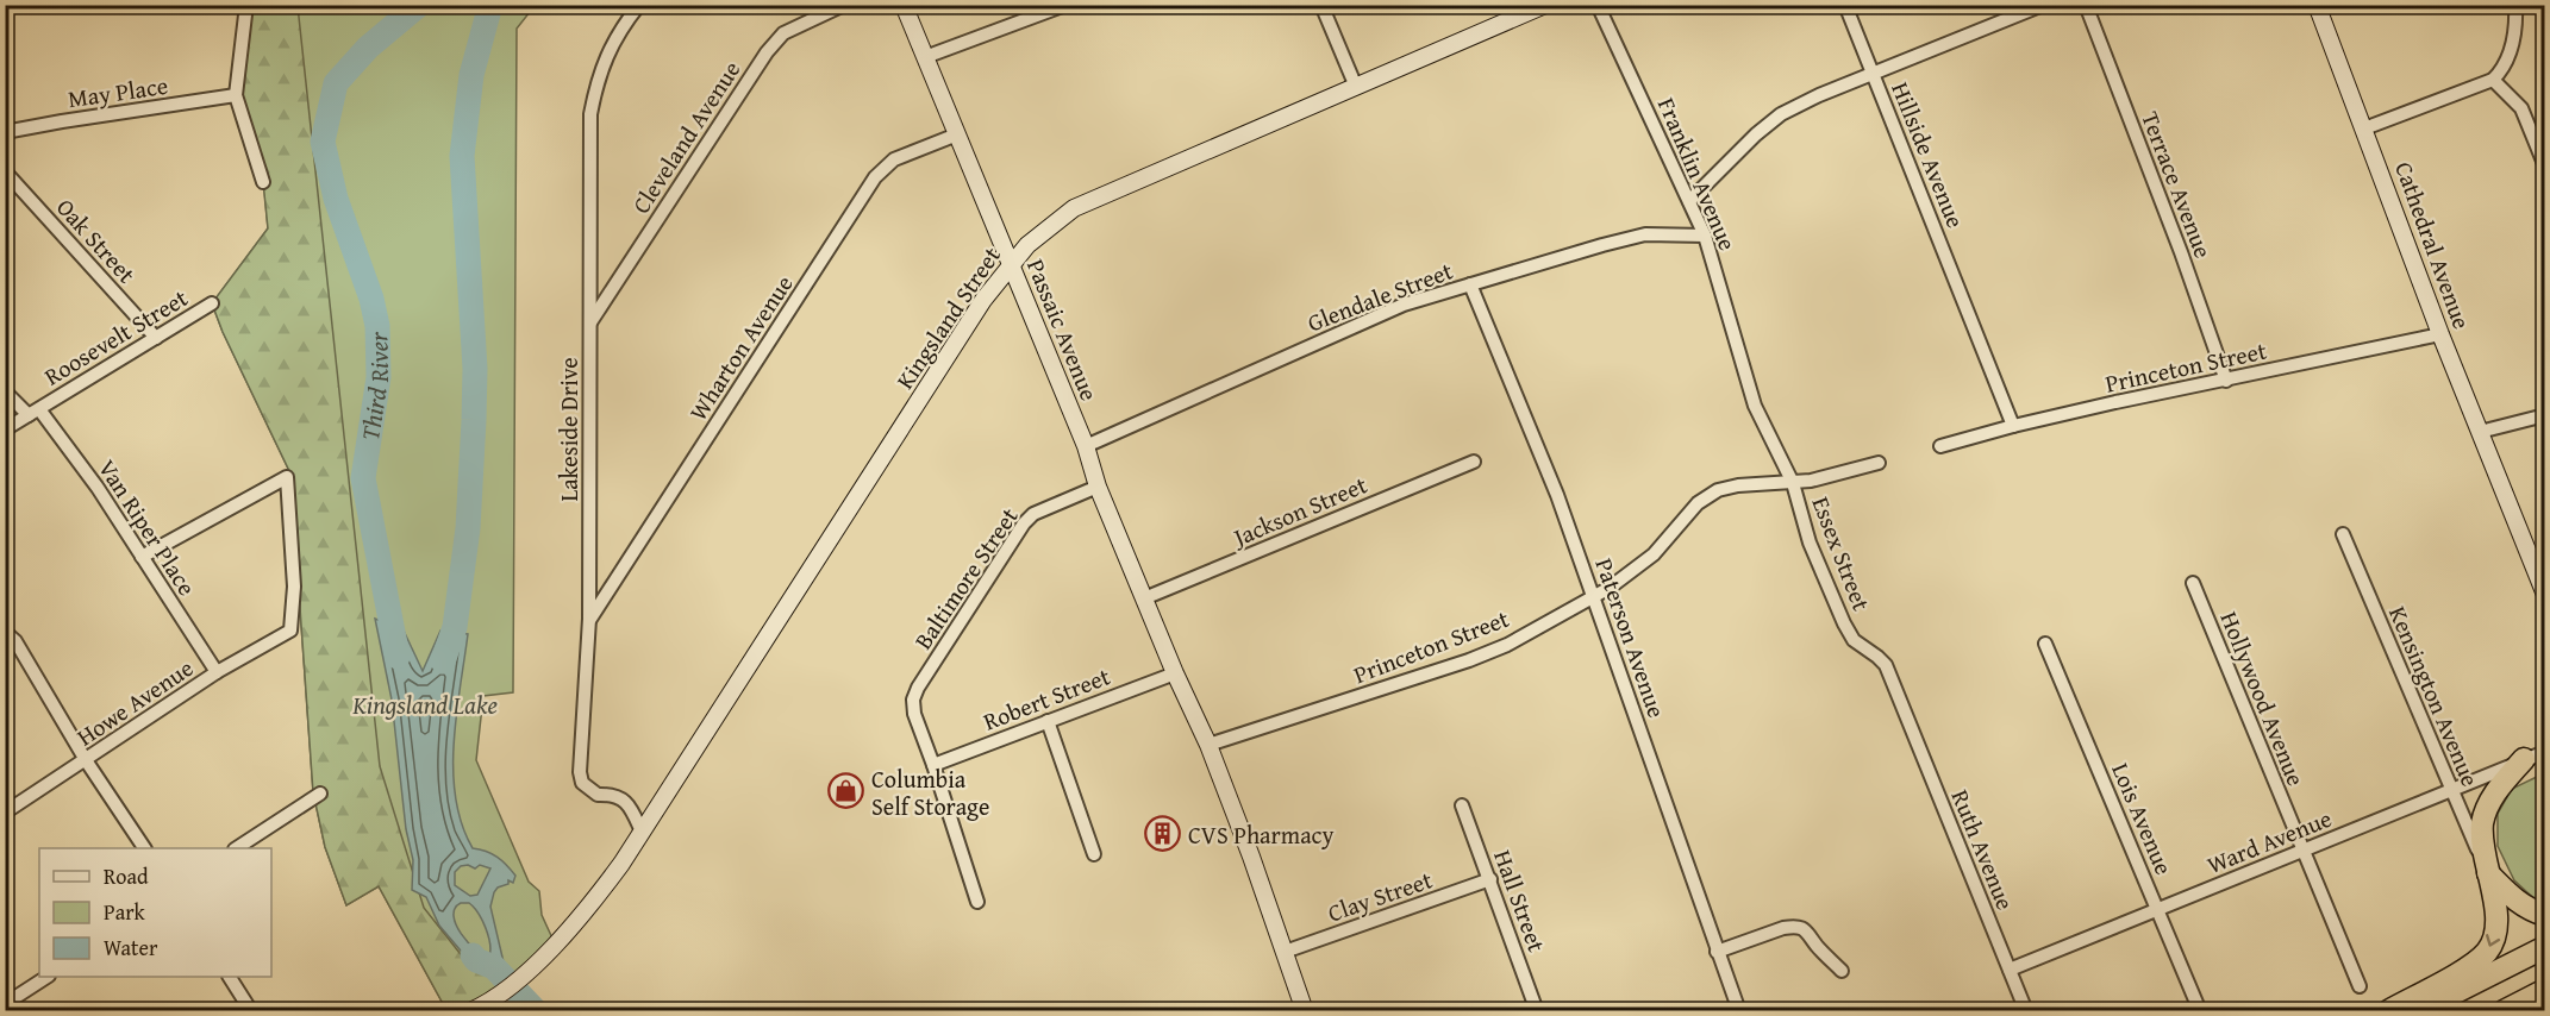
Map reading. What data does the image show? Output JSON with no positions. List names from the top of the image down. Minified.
{"streets":{"main road":["Cathedral Avenue","Kingsland Street","Passaic Avenue"],"street":["May Place","Cleveland Avenue","Hillside Avenue","Franklin Avenue","Terrace Avenue","Oak Street","Glendale Street","Roosevelt Street","Wharton Avenue","Princeton Street","Lakeside Drive","Jackson Street","Van Riper Place","Essex Street","Baltimore Street","Paterson Avenue","Kensington Avenue","Robert Street","Hollywood Avenue","Howe Avenue","Lois Avenue","Ward Avenue","Ruth Avenue","Clay Street","Hall Street"]},"crossings":[["Cleveland Avenue","Lakeside Drive"],["Hillside Avenue","Princeton Street"],["Franklin Avenue","Glendale Street"],["Franklin Avenue","Essex Street"],["Terrace Avenue","Princeton Street"],["Oak Street","Roosevelt Street"],["Cathedral Avenue","Princeton Street"],["Glendale Street","Passaic Avenue"],["Glendale Street","Paterson Avenue"],["Kingsland Street","Passaic Avenue"],["Kingsland Street","Lakeside Drive"],["Passaic Avenue","Wharton Avenue"],["Passaic Avenue","Princeton Street"],["Passaic Avenue","Jackson Street"],["Passaic Avenue","Baltimore Street"],["Passaic Avenue","Robert Street"],["Passaic Avenue","Clay Street"],["Roosevelt Street","Van Riper Place"],["Wharton Avenue","Lakeside Drive"],["Princeton Street","Essex Street"],["Princeton Street","Paterson Avenue"],["Van Riper Place","Howe Avenue"],["Essex Street","Ruth Avenue"],["Baltimore Street","Robert Street"],["Kensington Avenue","Ward Avenue"],["Hollywood Avenue","Ward Avenue"],["Lois Avenue","Ward Avenue"],["Ward Avenue","Ruth Avenue"],["Clay Street","Hall Street"]],"water":["Third River","Kingsland Lake"],"places":{"shop":["Columbia Self Storage"],"building":["CVS Pharmacy"]},"legend":["Road","Park","Water"]}
